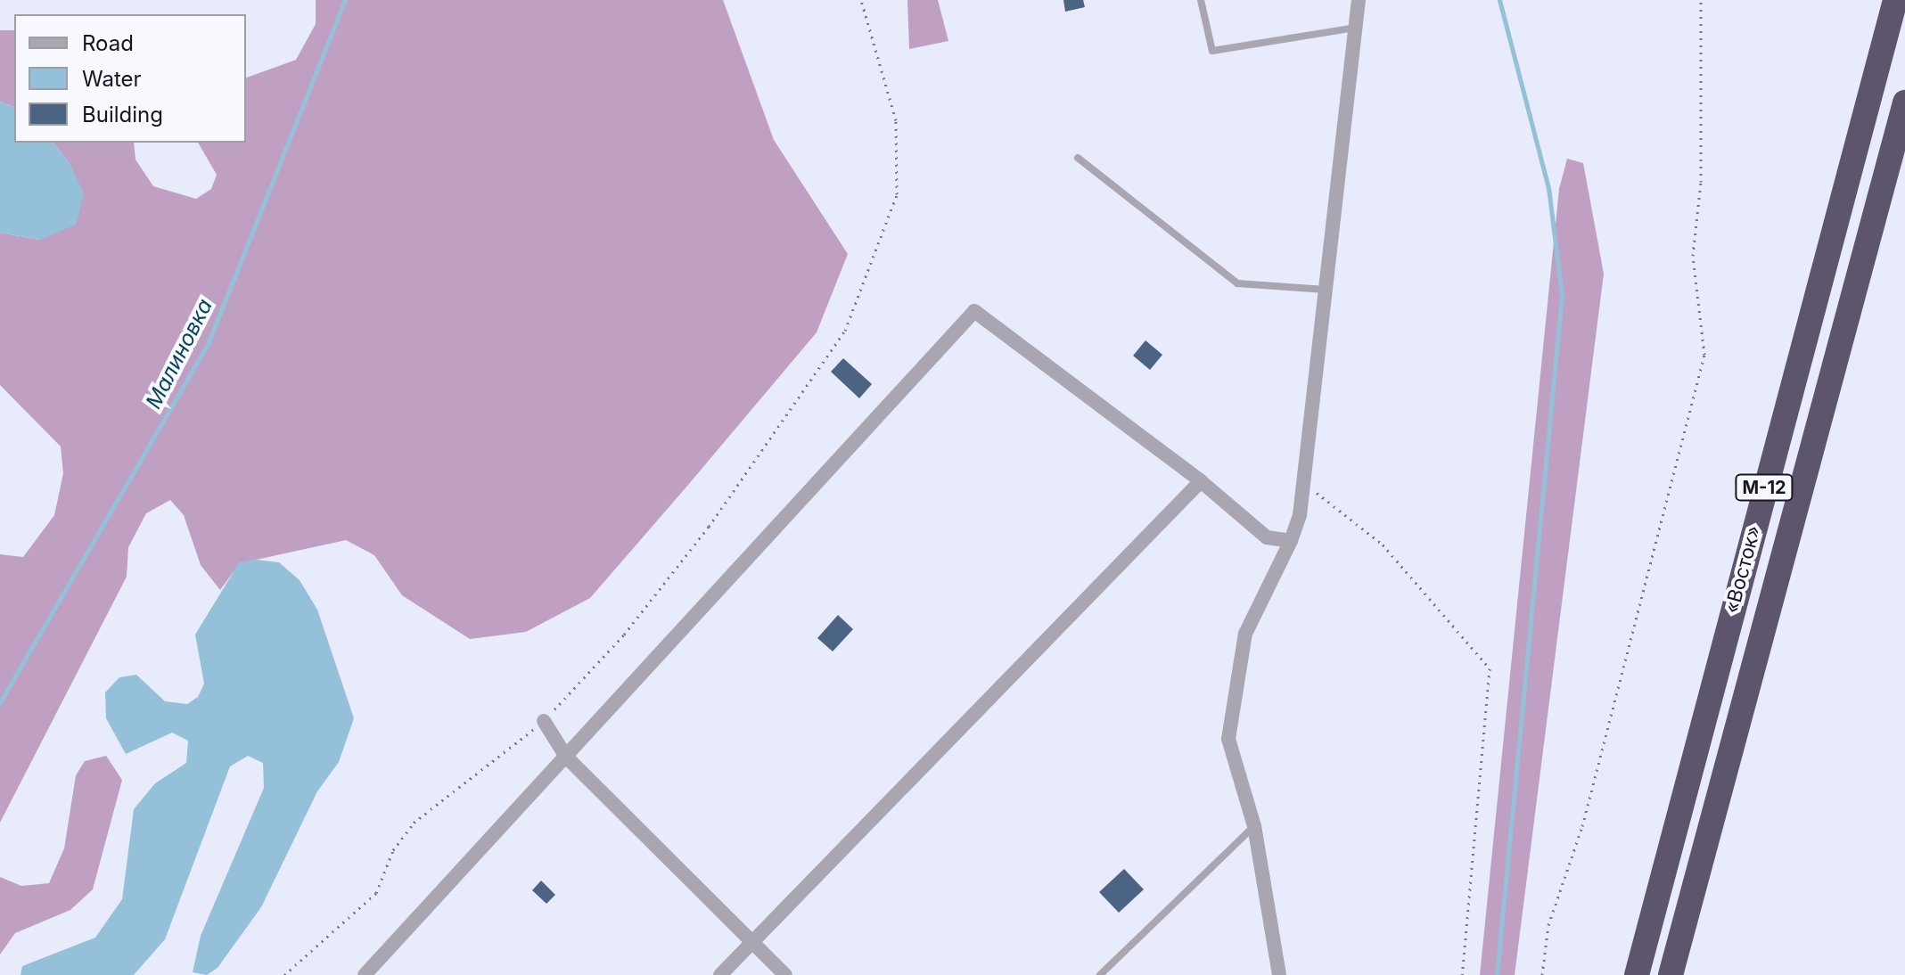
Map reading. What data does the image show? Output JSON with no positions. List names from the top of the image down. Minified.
{"streets":{"highway":["М-12","«Восток»"]},"water":["Малиновка"],"legend":["Road","Water","Building"]}
